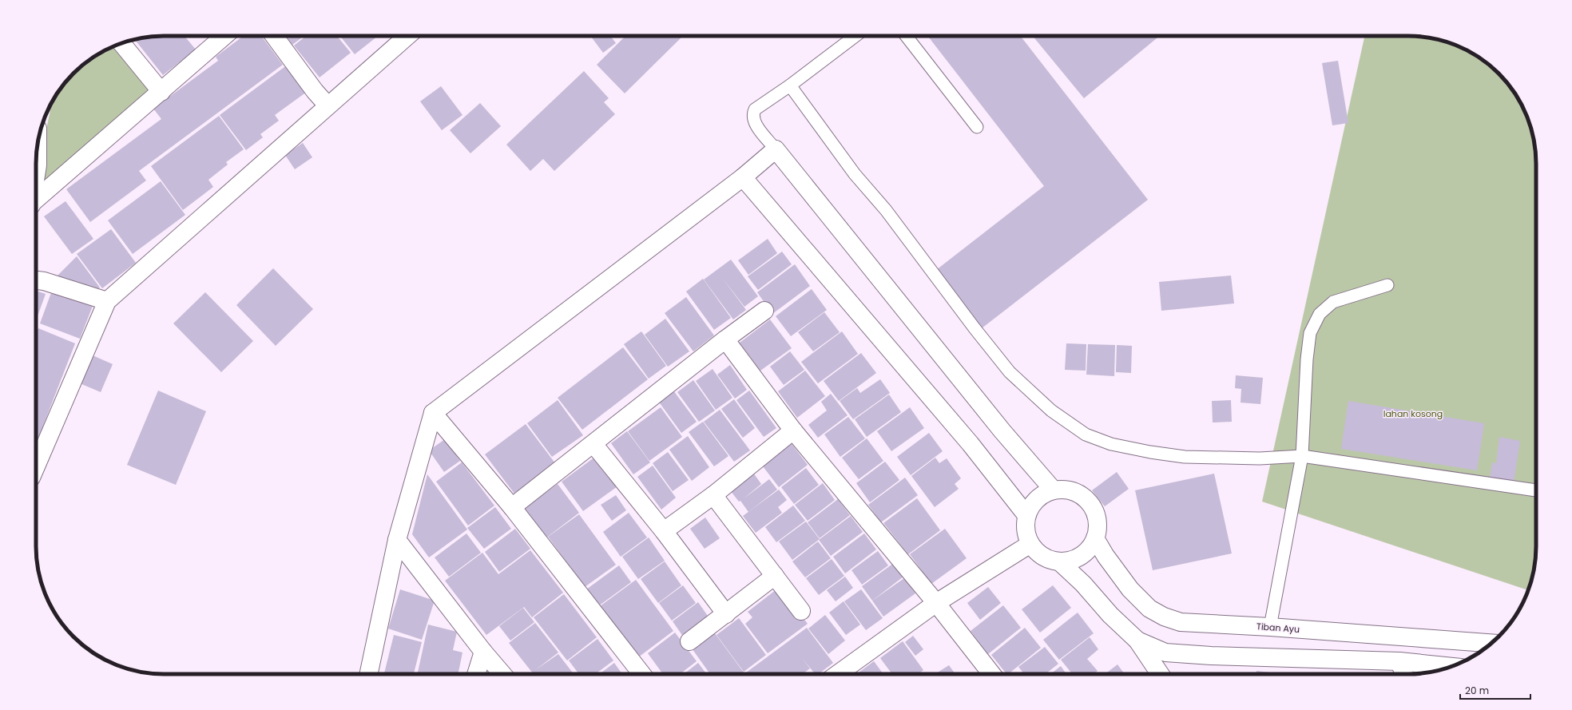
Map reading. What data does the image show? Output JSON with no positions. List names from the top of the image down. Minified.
{"streets":{"street":["Tiban Ayu"]},"parks":["lahan kosong"],"scale_bar":"20 m"}
